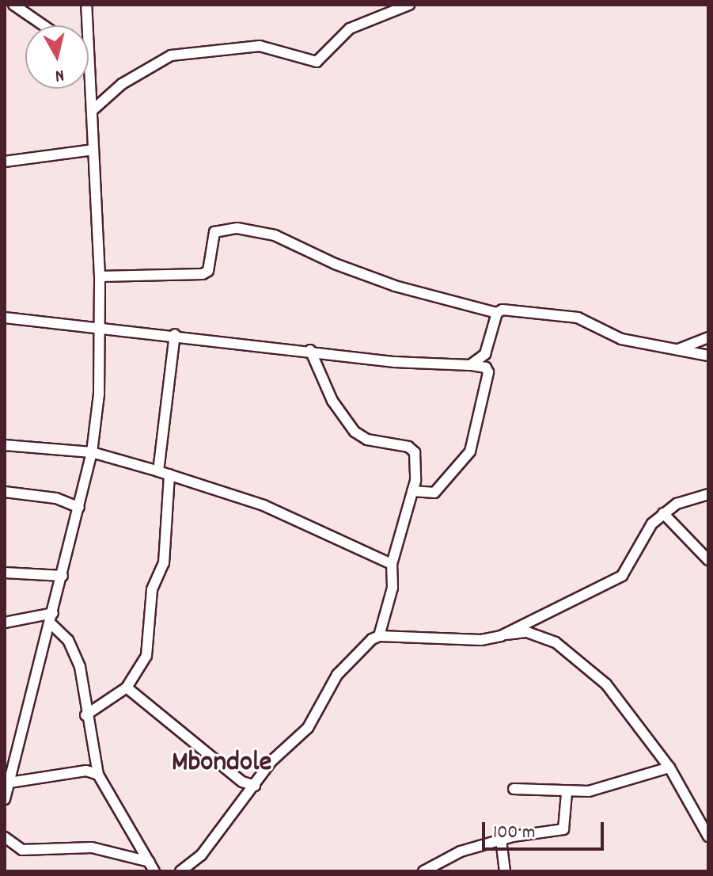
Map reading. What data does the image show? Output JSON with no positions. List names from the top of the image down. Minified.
{"districts":["Mbondole"],"scale_bar":"100 m","north":"bottom"}
